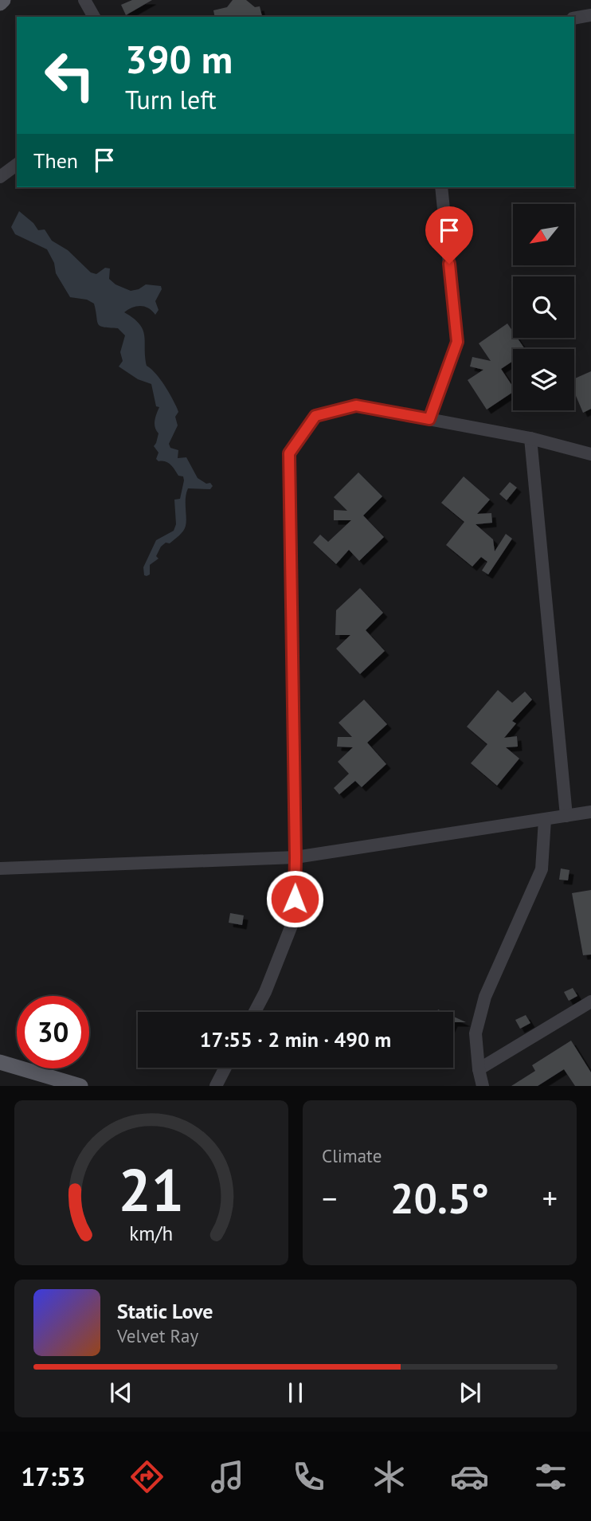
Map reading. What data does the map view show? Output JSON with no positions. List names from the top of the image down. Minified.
{"north":"bottom left","page":{"turn":["390 m","Turn left"],"then":"Then","limit":"30","trip":"17:55 · 2 min · 490 m","tile":"Climate","heat":["−","20.5°","+"],"song":["Static Love","Velvet Ray"],"tabs":"17:53","gauge":["21","km/h"]}}
